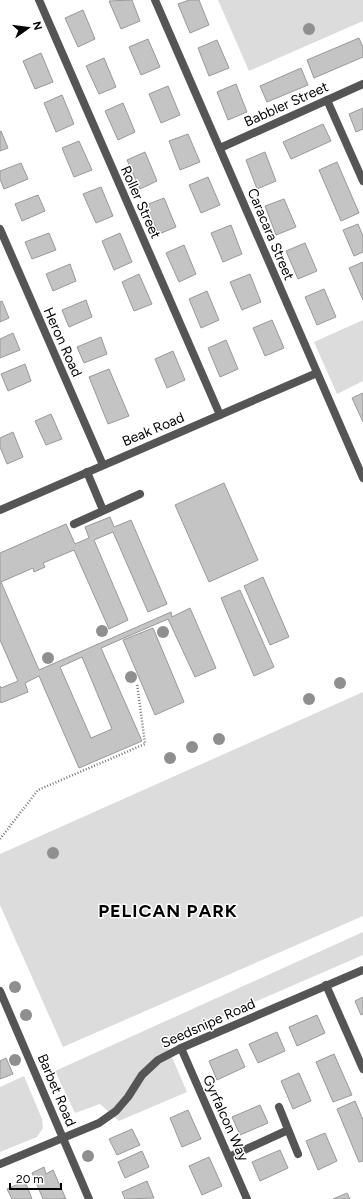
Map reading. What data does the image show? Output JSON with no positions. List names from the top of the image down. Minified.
{"streets":{"street":["Babbler Street","Roller Street","Caracara Street","Heron Road","Beak Road","Seedsnipe Road","Barbet Road","Gyrfalcon Way"]},"crossings":[["Babbler Street","Caracara Street"],["Roller Street","Beak Road"],["Caracara Street","Beak Road"],["Heron Road","Beak Road"],["Seedsnipe Road","Barbet Road"],["Seedsnipe Road","Gyrfalcon Way"]],"districts":["PELICAN PARK"],"scale_bar":"20 m","north":"right"}
